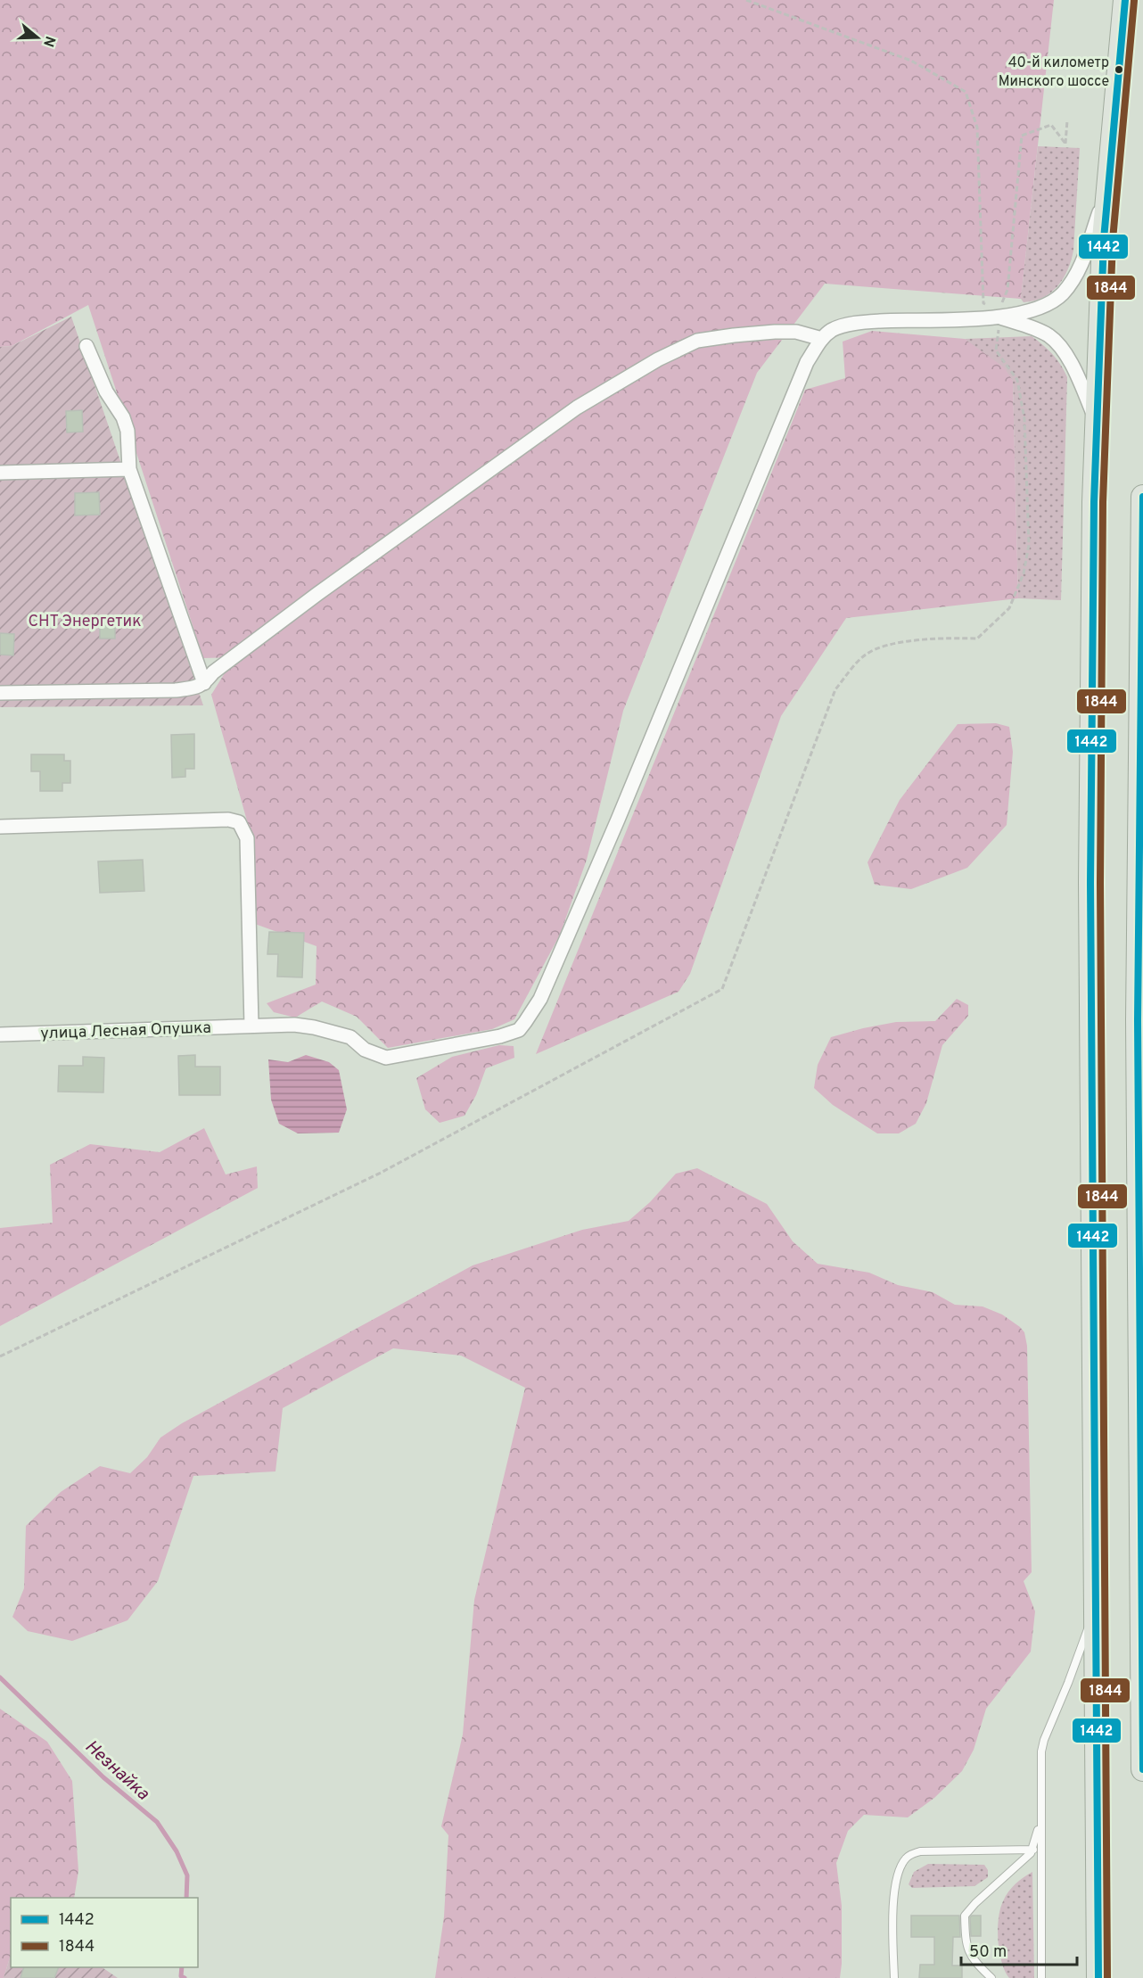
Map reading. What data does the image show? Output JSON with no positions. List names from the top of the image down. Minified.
{"streets":{"street":["улица Лесная Опушка"]},"water":["Незнайка"],"parks":["СНТ Энергетик"],"places":["40-й километр Минского шоссе"],"lines":["transit line 1442","transit line 1844"],"legend":["1442","1844"],"scale_bar":"50 m","north":"right"}
